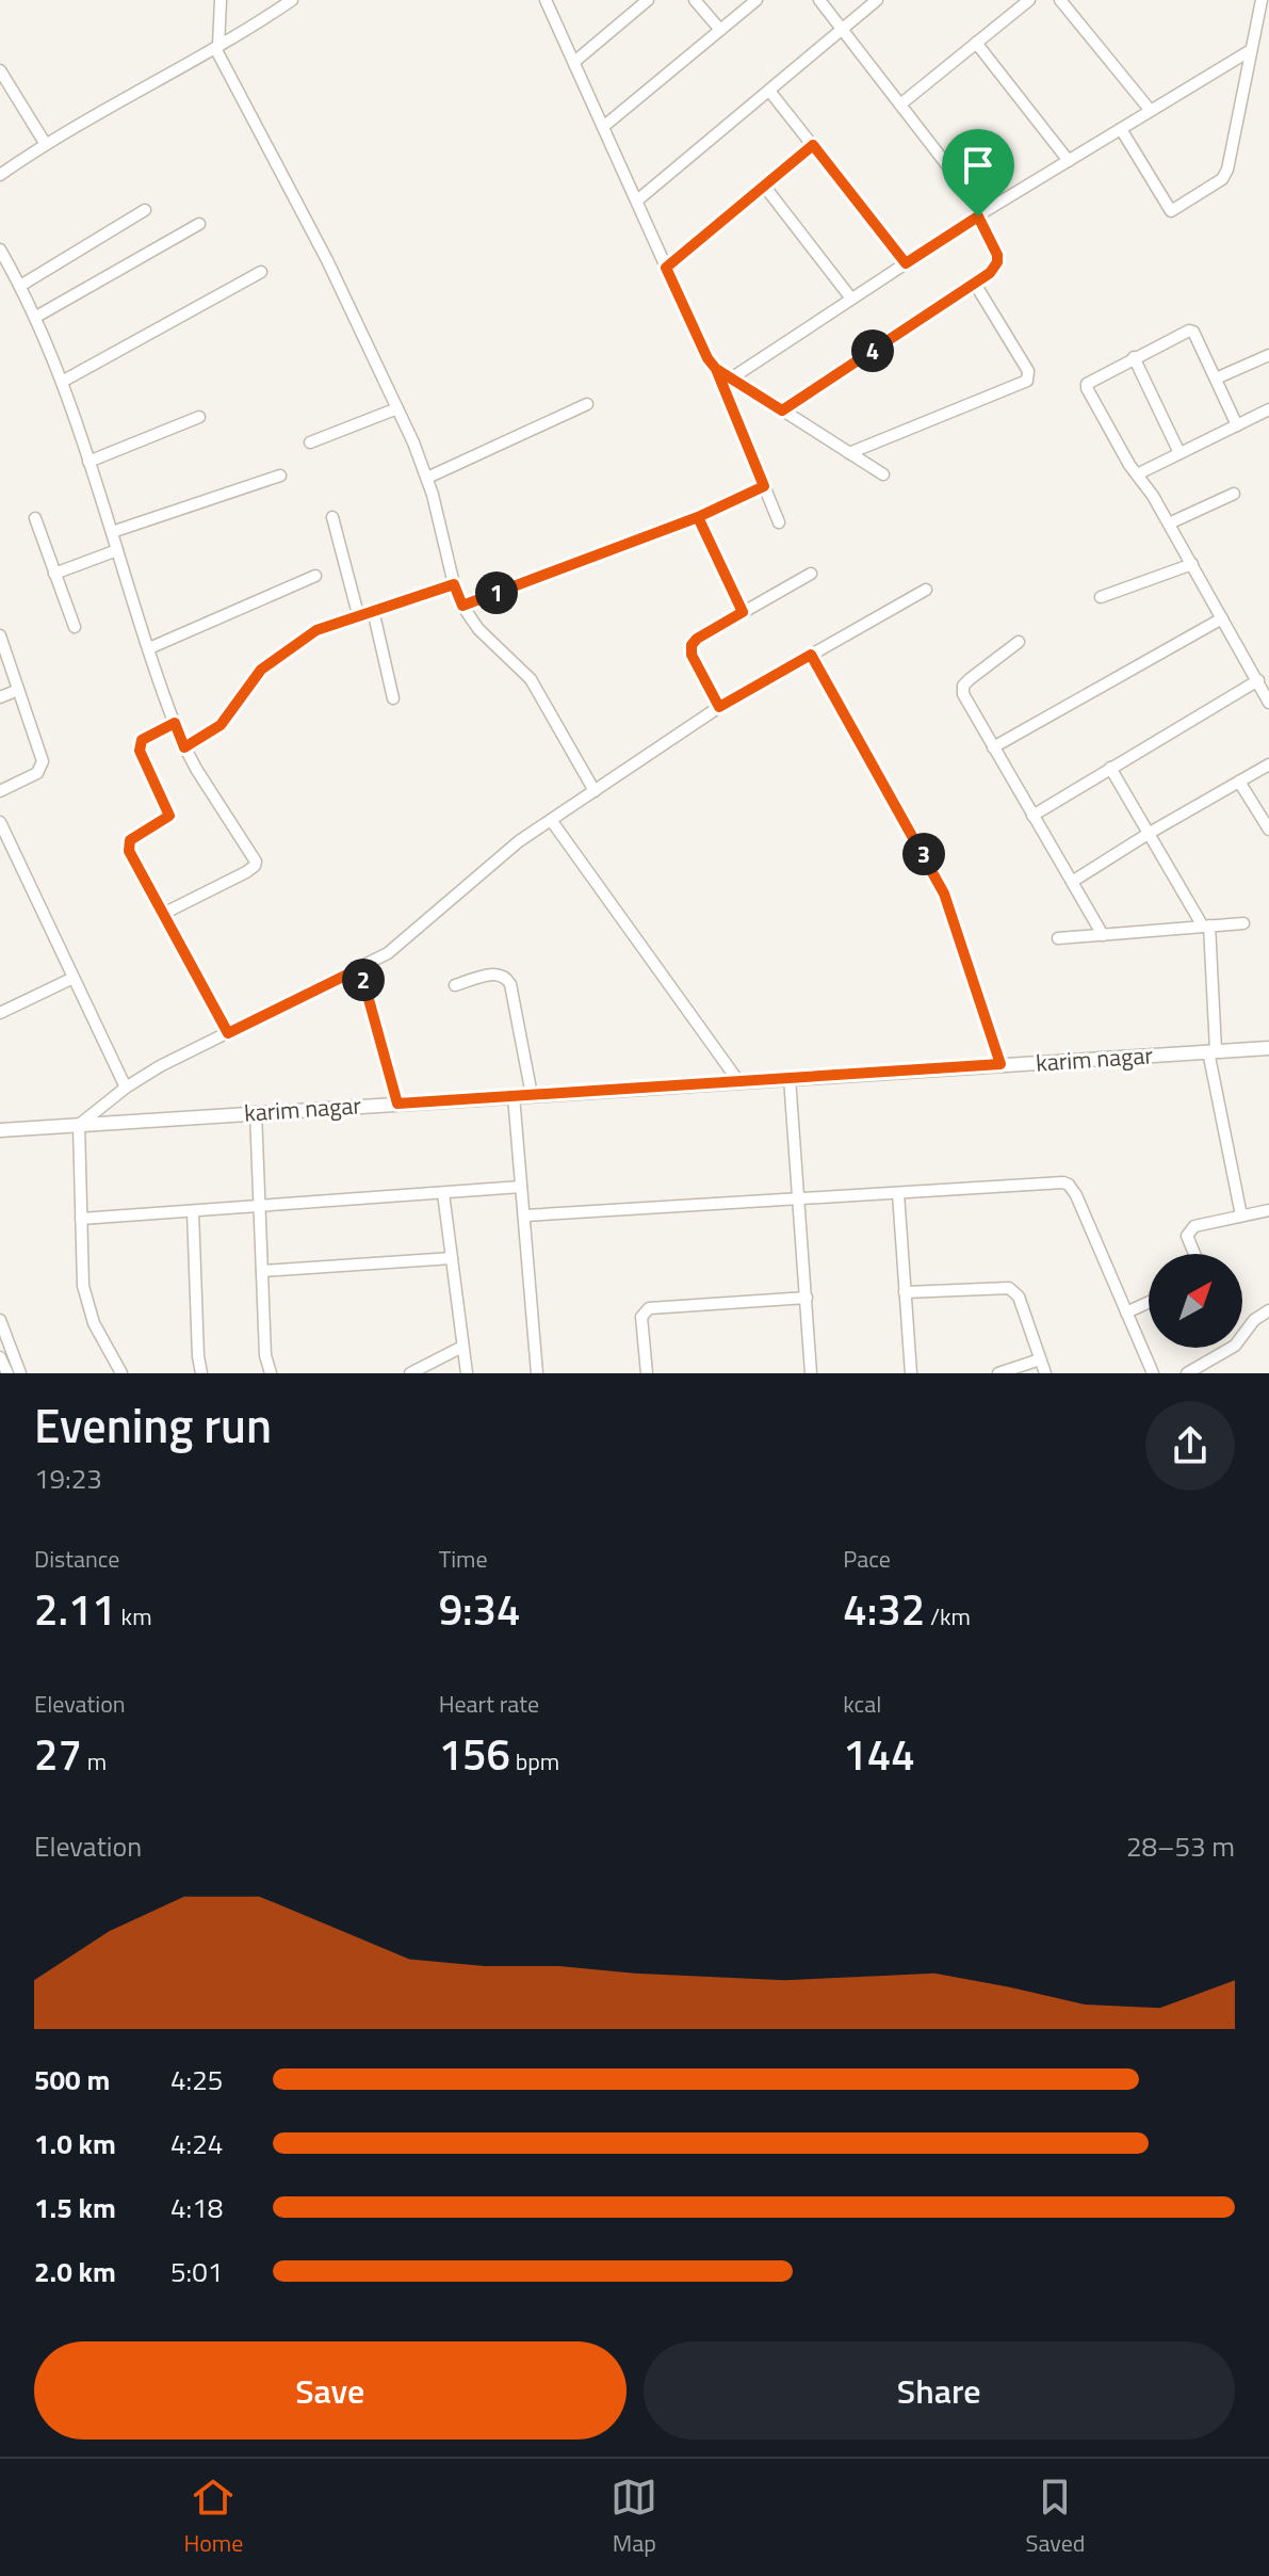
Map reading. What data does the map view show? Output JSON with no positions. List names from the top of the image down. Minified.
{"streets":{"street":["karim nagar"]},"north":"top right","page":{"pins":["4","1","3","2"],"heading":["Evening run","19:23"],"stats":[["Distance","2.11 km"],["Time","9:34"],["Pace","4:32 /km"],["Elevation","27 m"],["Heart rate","156 bpm"],["kcal","144"]],"chart":["Elevation","28–53 m"],"list":[{"name":"500 m","note":"4:25"},{"name":"1.0 km","note":"4:24"},{"name":"1.5 km","note":"4:18"},{"name":"2.0 km","note":"5:01"}],"buttons":["Save","Share"],"tabs":["Home","Map","Saved"]}}
